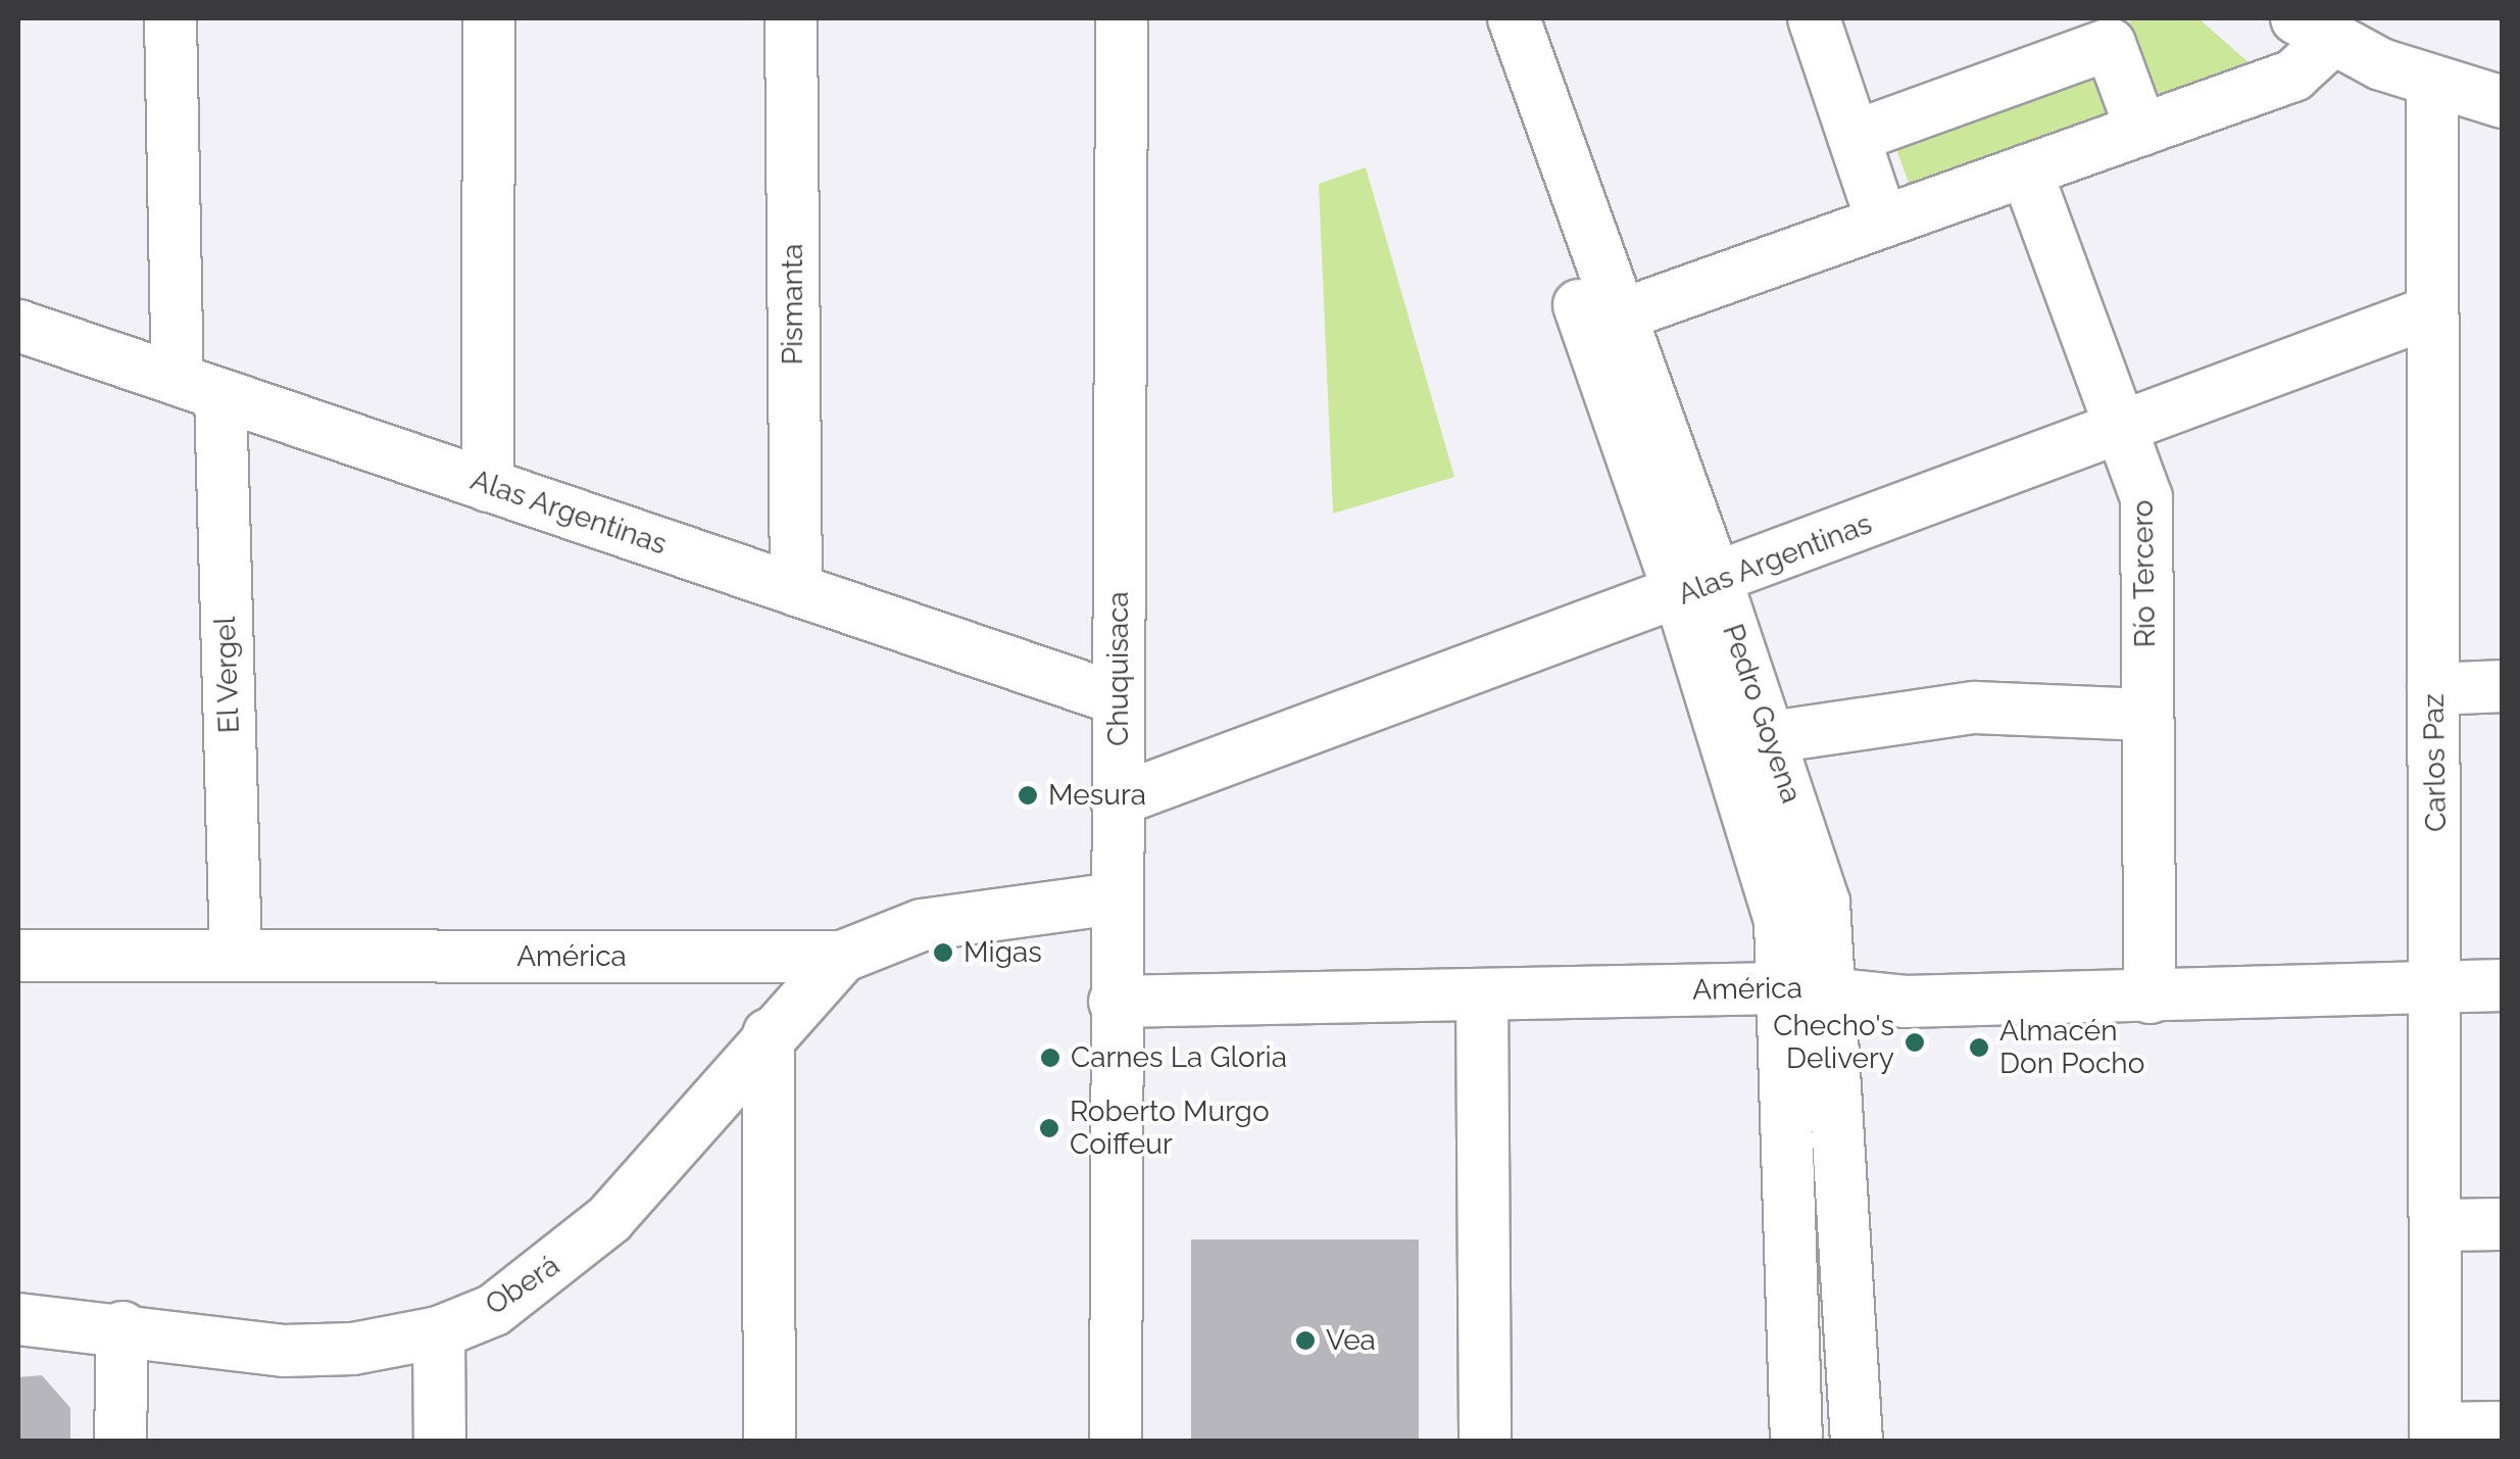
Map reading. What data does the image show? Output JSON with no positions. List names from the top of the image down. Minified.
{"streets":{"street":["Pismanta","Alas Argentinas","Río Tercero","Chuquisaca","El Vergel","Pedro Goyena","Carlos Paz","América","Oberá"]},"crossings":[["Pismanta","Alas Argentinas"],["Alas Argentinas","Río Tercero"],["Alas Argentinas","Chuquisaca"],["Alas Argentinas","El Vergel"],["Alas Argentinas","Pedro Goyena"],["Alas Argentinas","Carlos Paz"],["Río Tercero","América"],["Chuquisaca","América"],["El Vergel","América"],["Pedro Goyena","América"],["Carlos Paz","América"],["América","Oberá"]],"places":["Mesura","Migas","Checho's Delivery","Almacén Don Pocho","Carnes La Gloria","Roberto Murgo Coiffeur","Vea"]}
